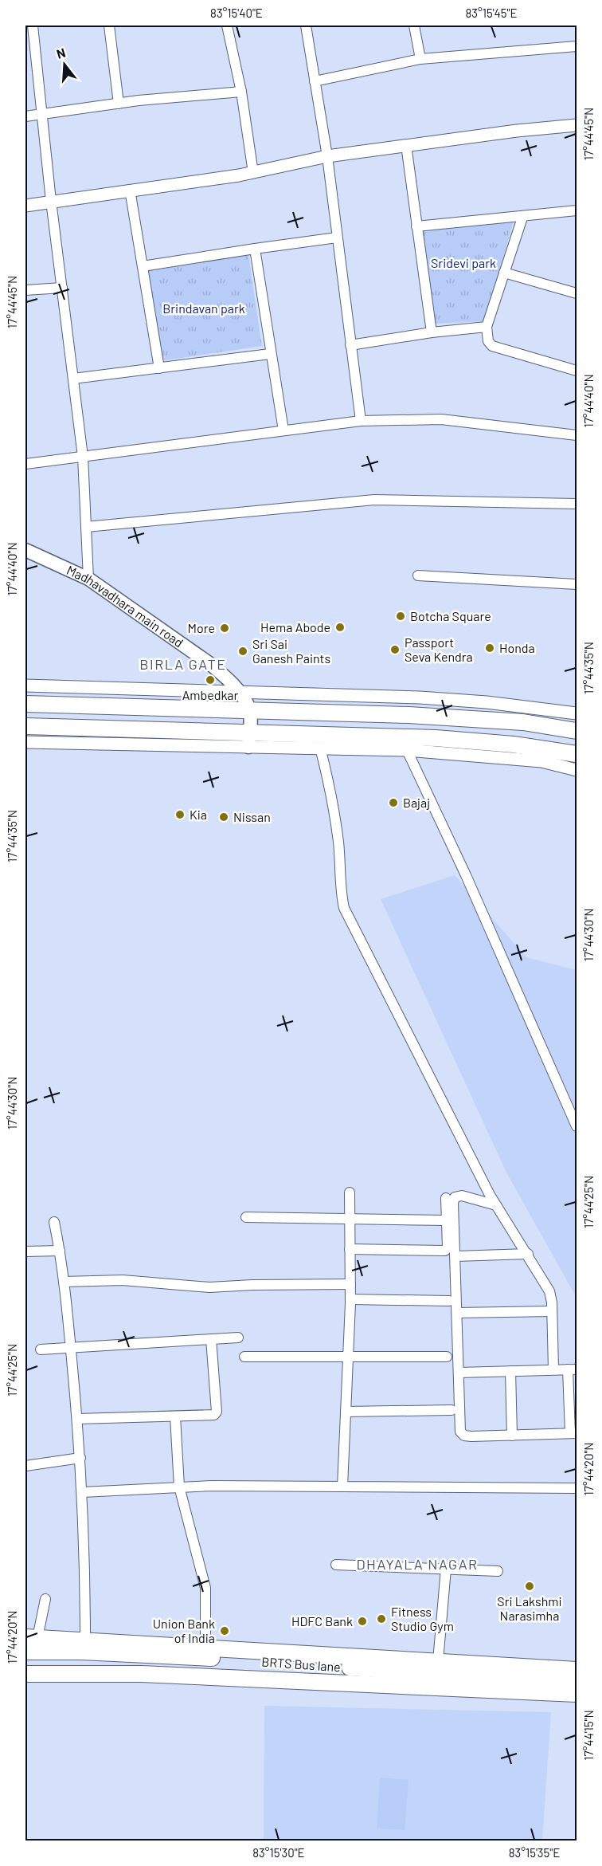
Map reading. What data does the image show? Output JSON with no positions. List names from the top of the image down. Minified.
{"streets":{"main road":["Madhavadhara main road","BRTS Bus lane"]},"districts":["BIRLA GATE","DHAYALA NAGAR"],"parks":["Sridevi park","Brindavan park"],"places":["Botcha Square","Hema Abode","More","Honda","Passport Seva Kendra","Sri Sai Ganesh Paints","Ambedkar","Bajaj","Kia","Nissan","Sri Lakshmi Narasimha","Fitness Studio Gym","HDFC Bank","Union Bank of India"],"north":"top","coordinates":["83°15'40\"E","83°15'45\"E","17°44'45\"N","17°44'40\"N","17°44'35\"N","17°44'30\"N","17°44'25\"N","17°44'20\"N","17°44'15\"N","83°15'30\"E","83°15'35\"E"]}
